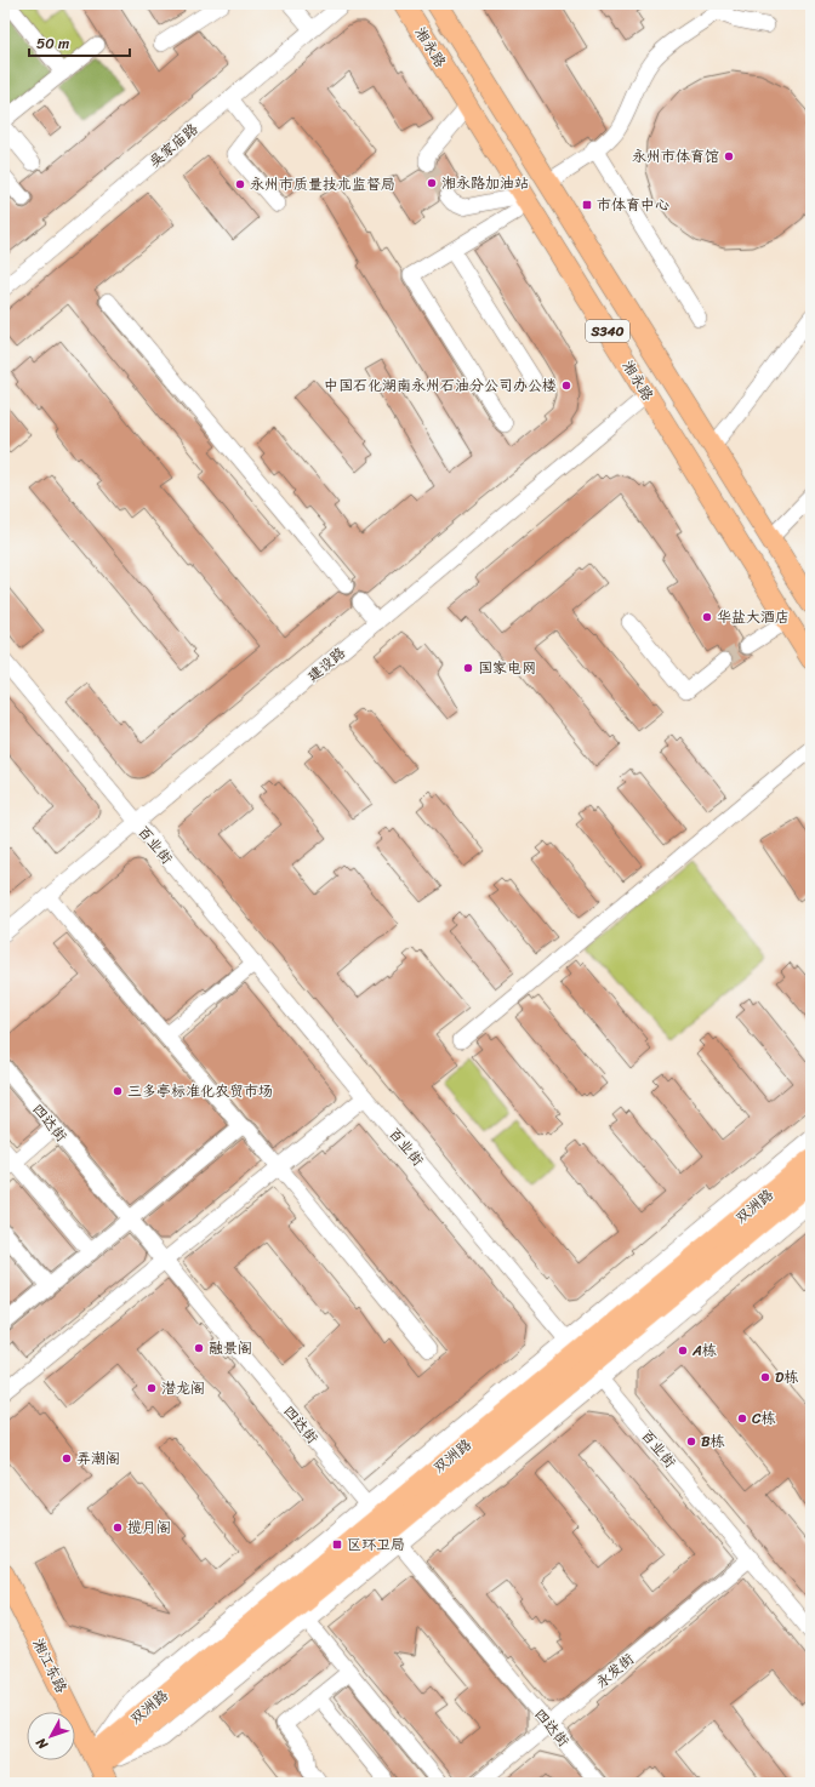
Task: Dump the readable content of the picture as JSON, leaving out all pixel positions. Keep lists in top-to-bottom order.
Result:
{
  "streets": {
    "main road": [
      "湘永路",
      "S340",
      "双洲路",
      "湘江东路"
    ],
    "street": [
      "吴家庙路",
      "建设路",
      "百业街",
      "四达街",
      "永发街"
    ]
  },
  "crossings": [
    ["湘永路", "建设路"],
    ["建设路", "百业街"],
    ["百业街", "双洲路"],
    ["百业街", "永发街"],
    ["四达街", "双洲路"],
    ["四达街", "永发街"],
    ["双洲路", "湘江东路"]
  ],
  "places": {
    "other": [
      "永州市体育馆",
      "湘永路加油站",
      "永州市质量技术监督局",
      "中国石化湖南永州石油分公司办公楼",
      "华盐大酒店",
      "国家电网",
      "三多亭标准化农贸市场",
      "融景阁",
      "A栋",
      "D栋",
      "潜龙阁",
      "C栋",
      "B栋",
      "弄潮阁",
      "揽月阁"
    ],
    "transit": ["市体育中心", "区环卫局"]
  },
  "scale_bar": "50 m",
  "north": "bottom left"
}
